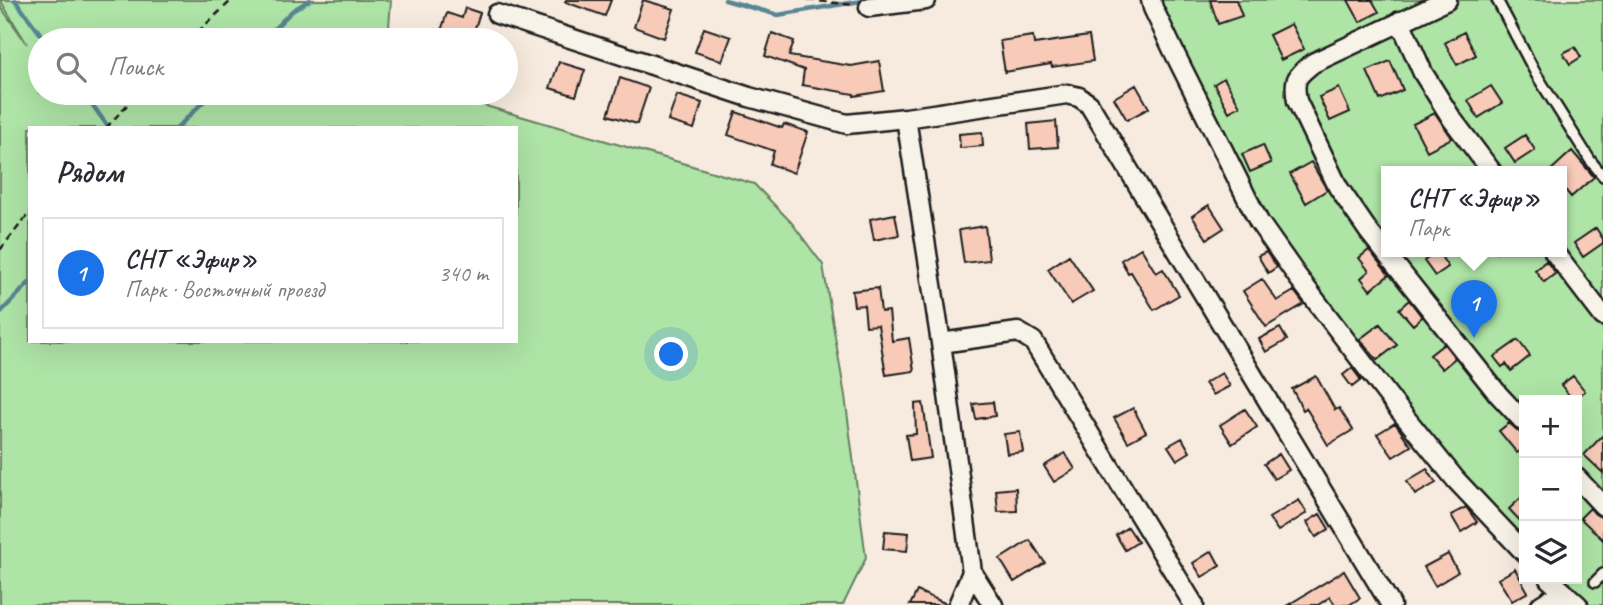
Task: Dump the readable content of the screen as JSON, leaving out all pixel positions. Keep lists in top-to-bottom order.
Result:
{
  "page": {
    "search": "Поиск",
    "heading": "Рядом",
    "popup": ["СНТ «Эфир»", "Парк"],
    "list": [
      {
        "mark": "1",
        "name": "СНТ «Эфир»",
        "note": "Парк · Восточный проезд",
        "value": "340 m"
      }
    ],
    "pins": "1",
    "map_buttons": ["+", "−"]
  }
}
